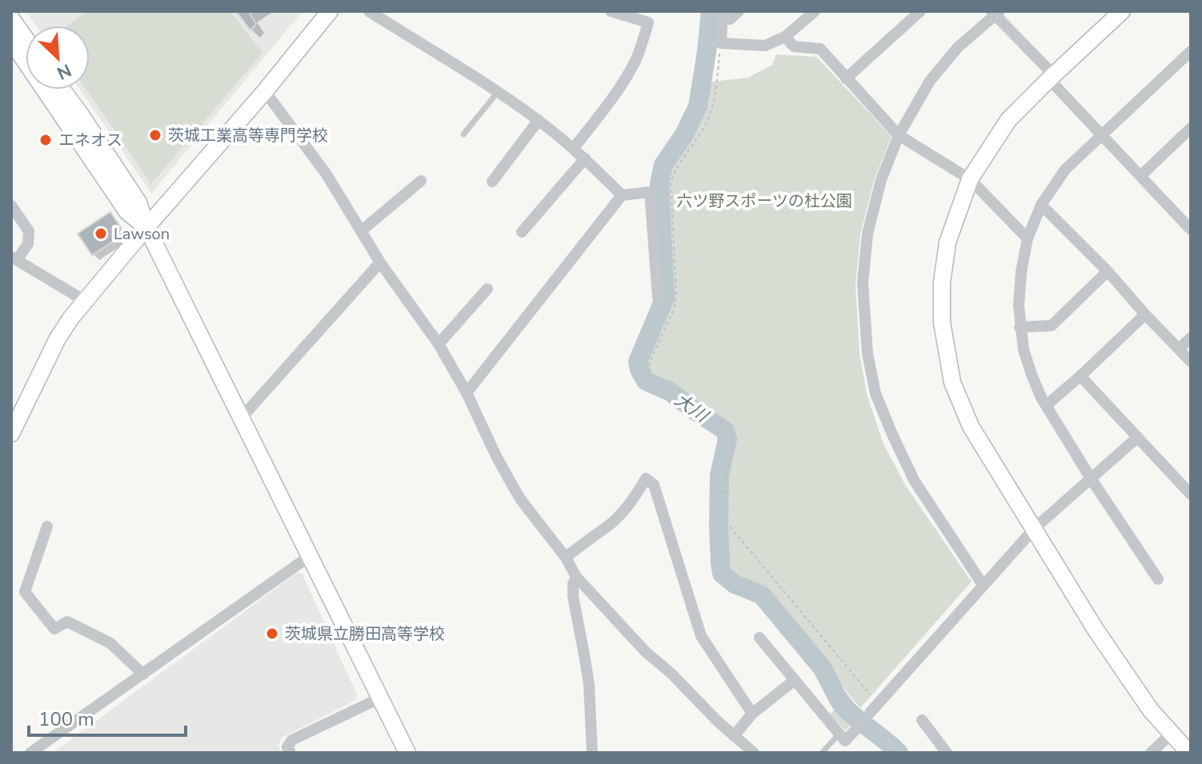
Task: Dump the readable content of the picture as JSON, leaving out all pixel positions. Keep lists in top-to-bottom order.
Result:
{
  "water": ["大川"],
  "parks": ["六ツ野スポーツの杜公園"],
  "places": [
    "茨城工業高等専門学校",
    "エネオス",
    "Lawson",
    "茨城県立勝田高等学校"
  ],
  "scale_bar": "100 m",
  "north": "bottom right"
}
